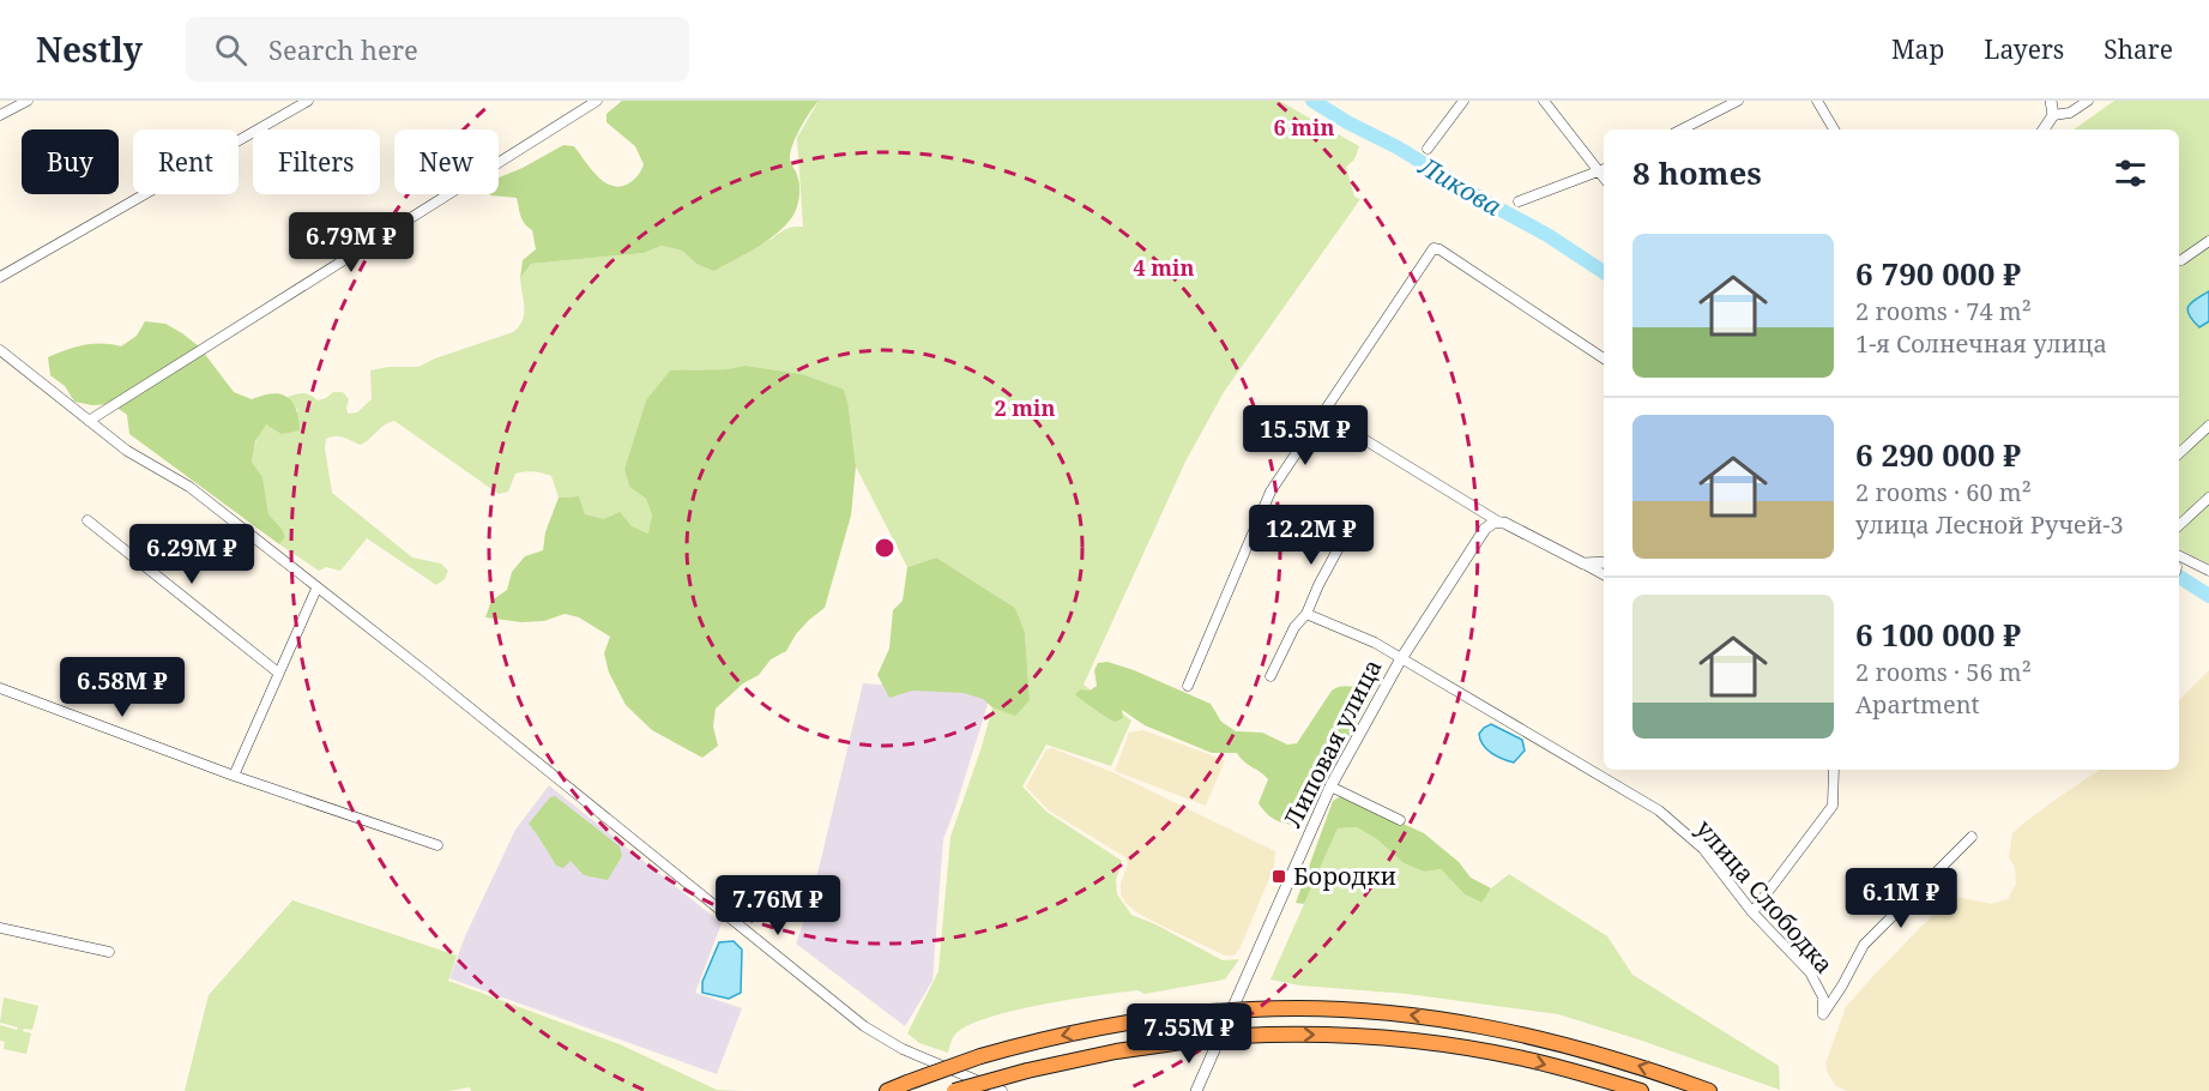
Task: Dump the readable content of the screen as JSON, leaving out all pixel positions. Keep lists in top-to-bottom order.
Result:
{
  "streets": {
    "street": ["Липовая улица", "улица Слободка"]
  },
  "crossings": [
    ["Липовая улица", "улица Слободка"]
  ],
  "water": ["Ликова"],
  "places": {
    "transit": ["Бородки"]
  },
  "page": {
    "header": "Nestly",
    "search": "Search here",
    "nav": ["Map", "Layers", "Share"],
    "chip": [
      "Buy",
      "Rent",
      "Filters",
      "New"
    ],
    "heading": "8 homes",
    "price": [
      "6.79M ₽",
      "15.5M ₽",
      "12.2M ₽",
      "6.29M ₽",
      "6.58M ₽",
      "6.1M ₽",
      "7.76M ₽",
      "7.55M ₽"
    ],
    "list": [
      {
        "name": "6 790 000 ₽",
        "note": "2 rooms · 74 m² · 1-я Солнечная улица"
      },
      {
        "name": "6 290 000 ₽",
        "note": "2 rooms · 60 m² · улица Лесной Ручей-3"
      },
      {
        "name": "6 100 000 ₽",
        "note": "2 rooms · 56 m² · Apartment"
      }
    ]
  },
  "rings": ["6 min", "4 min", "2 min"]
}
